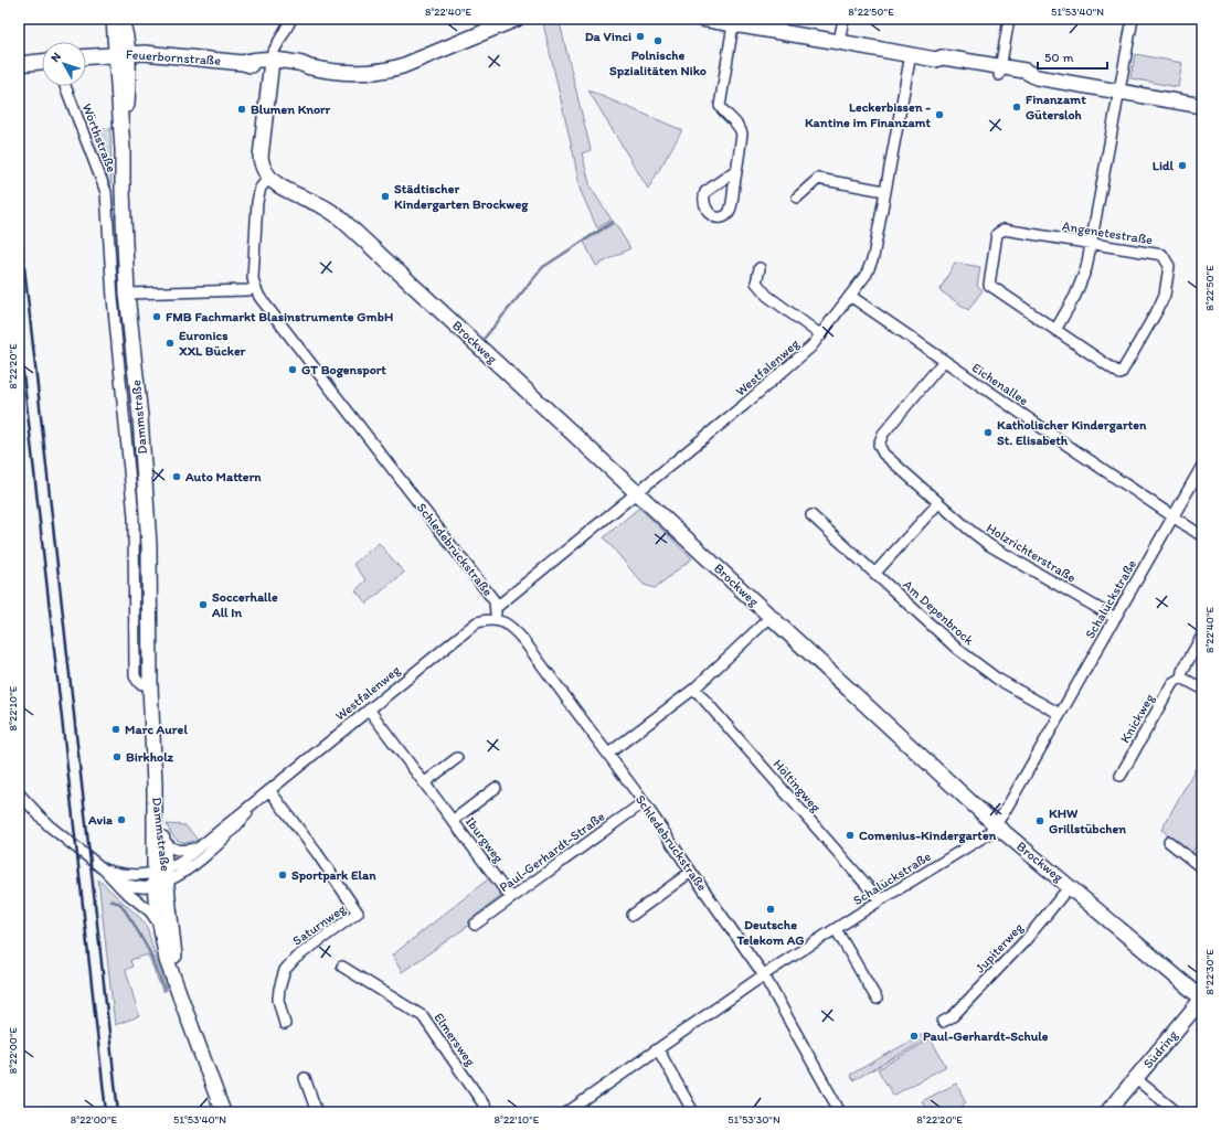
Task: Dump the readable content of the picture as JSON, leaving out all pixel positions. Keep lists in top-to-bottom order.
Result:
{
  "streets": {
    "street": [
      "Feuerbornstraße",
      "Wörthstraße",
      "Angenetestraße",
      "Brockweg",
      "Westfalenweg",
      "Eichenallee",
      "Dammstraße",
      "Schledebrückstraße",
      "Holzrichterstraße",
      "Schalückstraße",
      "Am Depenbrock",
      "Knickweg",
      "Höltingweg",
      "Iburgweg",
      "Paul-Gerhardt-Straße",
      "Saturnweg",
      "Jupiterweg",
      "Elmersweg",
      "Südring"
    ]
  },
  "crossings": [
    ["Feuerbornstraße", "Dammstraße"],
    ["Wörthstraße", "Dammstraße"],
    ["Brockweg", "Westfalenweg"],
    ["Brockweg", "Schledebrückstraße"],
    ["Brockweg", "Schalückstraße"],
    ["Brockweg", "Jupiterweg"],
    ["Brockweg", "Südring"],
    ["Westfalenweg", "Eichenallee"],
    ["Westfalenweg", "Dammstraße"],
    ["Westfalenweg", "Schledebrückstraße"],
    ["Westfalenweg", "Iburgweg"],
    ["Westfalenweg", "Saturnweg"],
    ["Eichenallee", "Holzrichterstraße"],
    ["Eichenallee", "Schalückstraße"],
    ["Schledebrückstraße", "Schalückstraße"],
    ["Schledebrückstraße", "Paul-Gerhardt-Straße"],
    ["Holzrichterstraße", "Schalückstraße"],
    ["Schalückstraße", "Am Depenbrock"],
    ["Schalückstraße", "Höltingweg"],
    ["Iburgweg", "Paul-Gerhardt-Straße"]
  ],
  "places": [
    "Da Vinci",
    "Polnische Spzialitäten Niko",
    "Finanzamt Gütersloh",
    "Blumen Knorr",
    "Leckerbissen - Kantine im Finanzamt",
    "Lidl",
    "Städtischer Kindergarten Brockweg",
    "FMB Fachmarkt Blasinstrumente GmbH",
    "Euronics XXL Bücker",
    "GT Bogensport",
    "Katholischer Kindergarten St. Elisabeth",
    "Auto Mattern",
    "Soccerhalle All In",
    "Marc Aurel",
    "Birkholz",
    "Avia",
    "KHW Grillstübchen",
    "Comenius-Kindergarten",
    "Sportpark Elan",
    "Deutsche Telekom AG",
    "Paul-Gerhardt-Schule"
  ],
  "scale_bar": "50 m",
  "north": "top left",
  "coordinates": [
    "8°22'40\"E",
    "8°22'50\"E",
    "51°53'40\"N",
    "8°22'20\"E",
    "8°22'10\"E",
    "8°22'30\"E",
    "8°22'00\"E",
    "51°53'30\"N"
  ]
}
